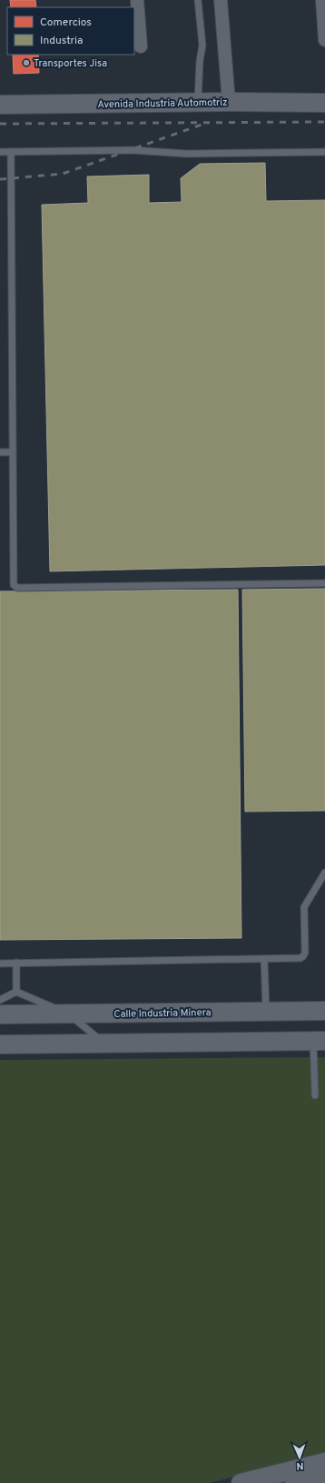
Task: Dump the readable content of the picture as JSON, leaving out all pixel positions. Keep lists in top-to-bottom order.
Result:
{
  "streets": {
    "main road": ["Avenida Industria Automotriz", "Calle Industria Minera"]
  },
  "places": ["Transportes Jisa"],
  "legend": ["Comercios", "Industria"],
  "north": "bottom"
}
